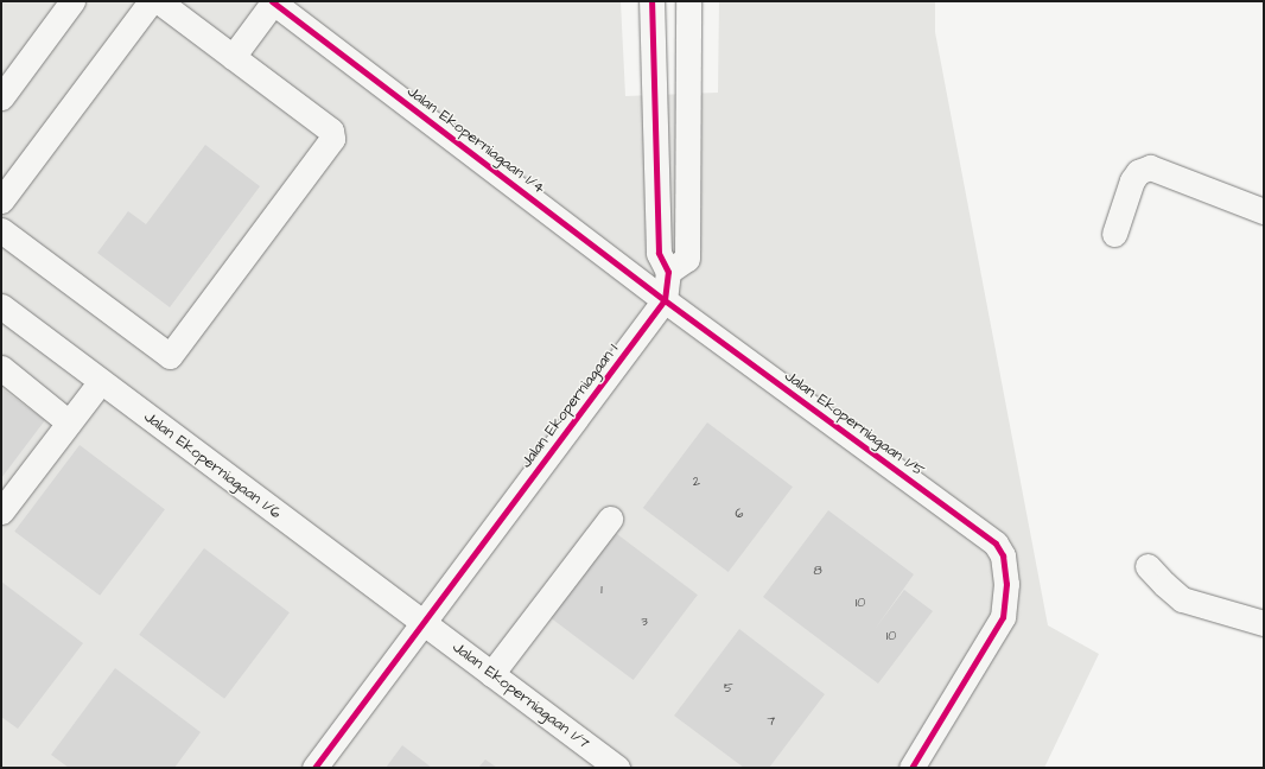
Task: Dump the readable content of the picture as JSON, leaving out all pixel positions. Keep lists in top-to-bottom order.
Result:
{
  "streets": {
    "street": [
      "Jalan Ekoperniagaan 1/4",
      "Jalan Ekoperniagaan 1",
      "Jalan Ekoperniagaan 1/5",
      "Jalan Ekoperniagaan 1/6",
      "Jalan Ekoperniagaan 1/7"
    ]
  },
  "crossings": [
    ["Jalan Ekoperniagaan 1/4", "Jalan Ekoperniagaan 1"],
    ["Jalan Ekoperniagaan 1/4", "Jalan Ekoperniagaan 1/5"],
    ["Jalan Ekoperniagaan 1", "Jalan Ekoperniagaan 1/5"],
    ["Jalan Ekoperniagaan 1", "Jalan Ekoperniagaan 1/6"],
    ["Jalan Ekoperniagaan 1", "Jalan Ekoperniagaan 1/7"],
    ["Jalan Ekoperniagaan 1/6", "Jalan Ekoperniagaan 1/7"]
  ],
  "house_numbers": [
    "2",
    "6",
    "8",
    "1",
    "10",
    "3",
    "10",
    "5",
    "7"
  ]
}
